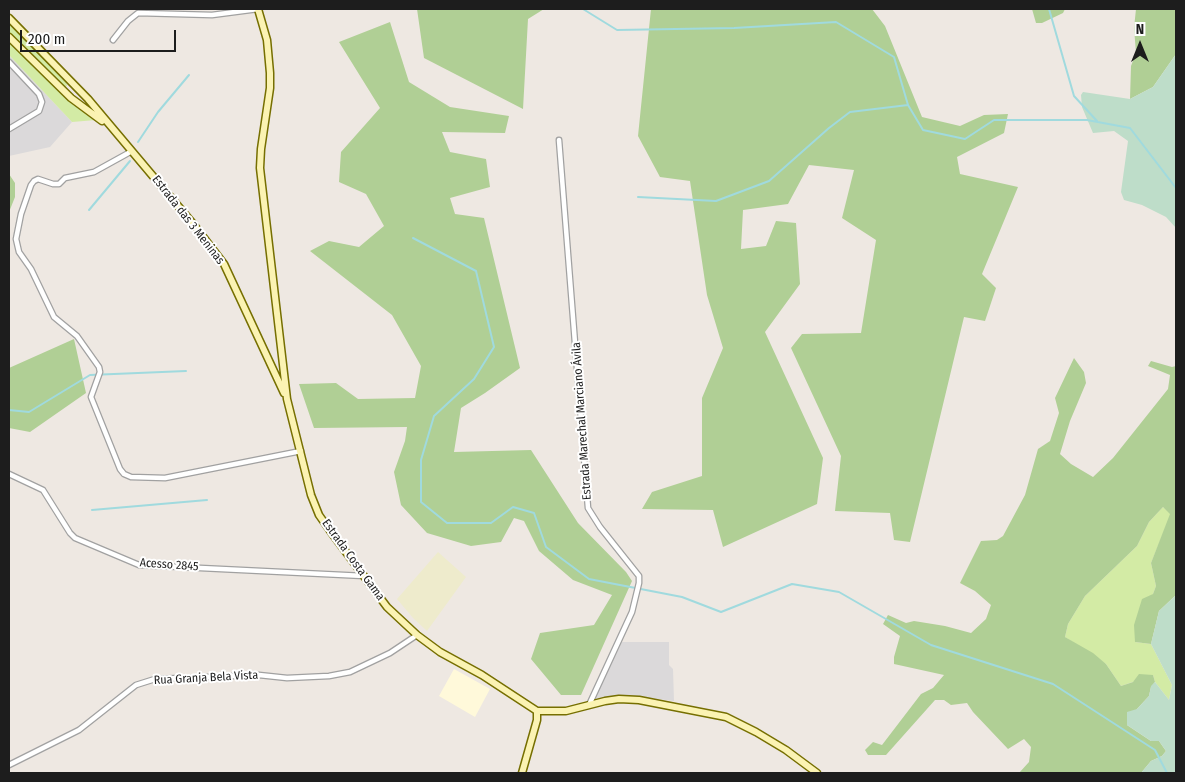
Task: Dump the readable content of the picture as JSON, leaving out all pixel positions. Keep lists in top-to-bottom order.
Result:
{
  "streets": {
    "main road": ["Estrada das 3 Meninas", "Estrada Costa Gama"],
    "street": ["Estrada Marechal Marciano Ávila", "Acesso 2845", "Rua Granja Bela Vista"]
  },
  "crossings": [
    ["Estrada das 3 Meninas", "Estrada Costa Gama"],
    ["Estrada Costa Gama", "Acesso 2845"],
    ["Estrada Costa Gama", "Rua Granja Bela Vista"]
  ],
  "scale_bar": "200 m",
  "north": "top"
}
